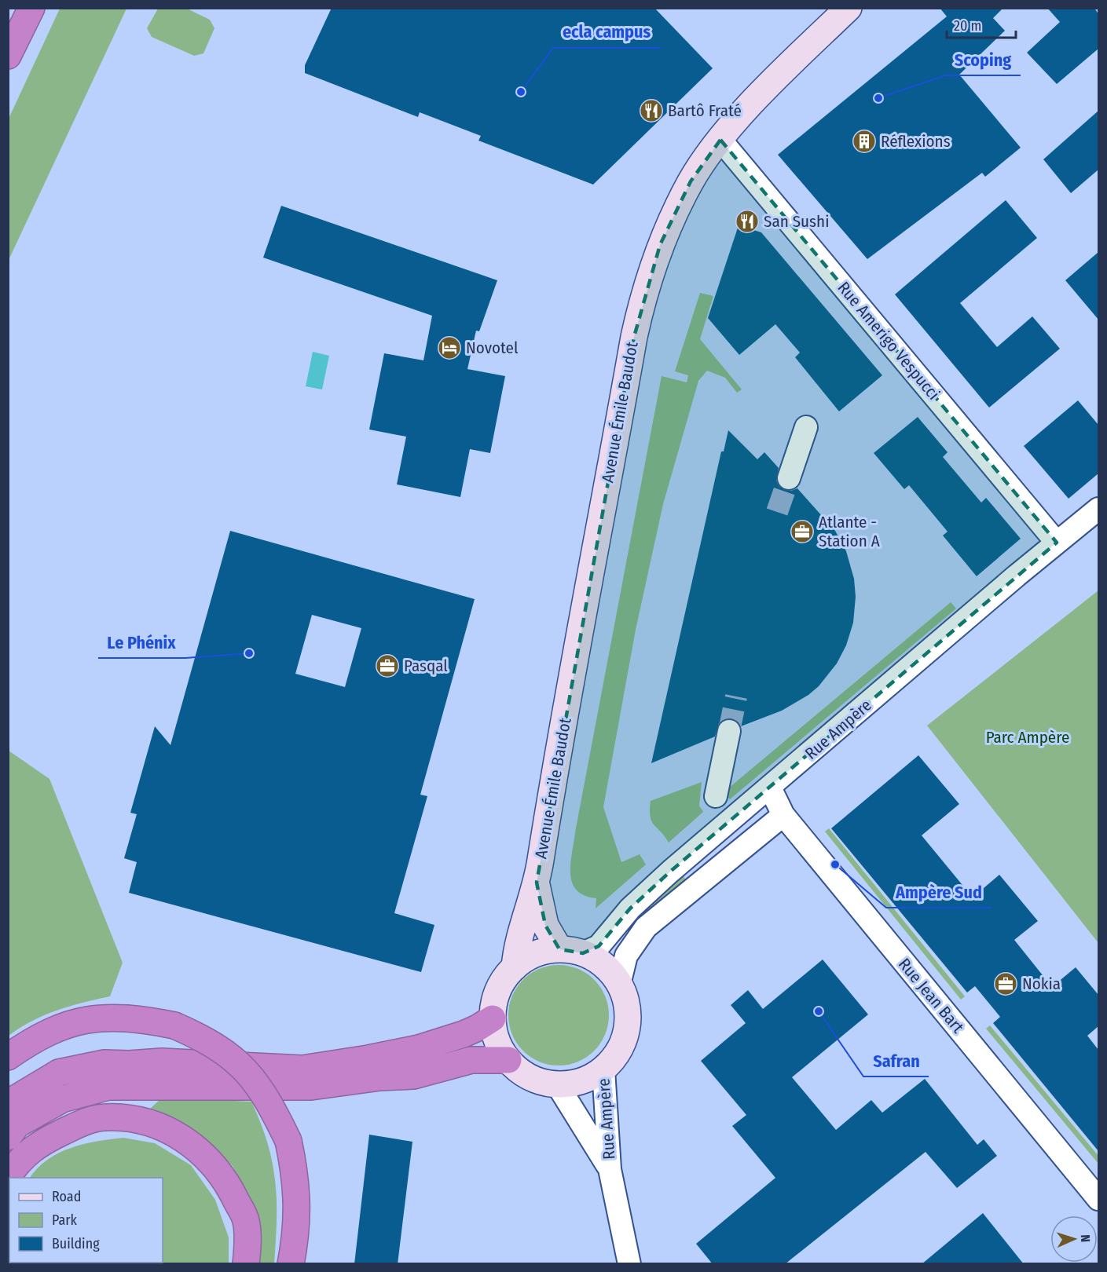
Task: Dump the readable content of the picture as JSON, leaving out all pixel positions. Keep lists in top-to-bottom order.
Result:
{
  "streets": {
    "street": [
      "Rue Amerigo Vespucci",
      "Avenue Émile Baudot",
      "Rue Ampère",
      "Rue Jean Bart"
    ]
  },
  "crossings": [
    ["Rue Amerigo Vespucci", "Avenue Émile Baudot"],
    ["Rue Amerigo Vespucci", "Rue Ampère"],
    ["Avenue Émile Baudot", "Rue Ampère"],
    ["Rue Ampère", "Rue Jean Bart"]
  ],
  "parks": ["Parc Ampère"],
  "places": {
    "other": [
      "ecla campus",
      "Scoping",
      "Le Phénix",
      "Ampère Sud",
      "Safran"
    ],
    "restaurant": ["Bartô Fraté", "San Sushi"],
    "building": ["Réflexions"],
    "hotel": ["Novotel"],
    "office": ["Atlante - Station A", "Pasqal", "Nokia"]
  },
  "legend": ["Road", "Park", "Building"],
  "scale_bar": "20 m",
  "north": "right"
}
